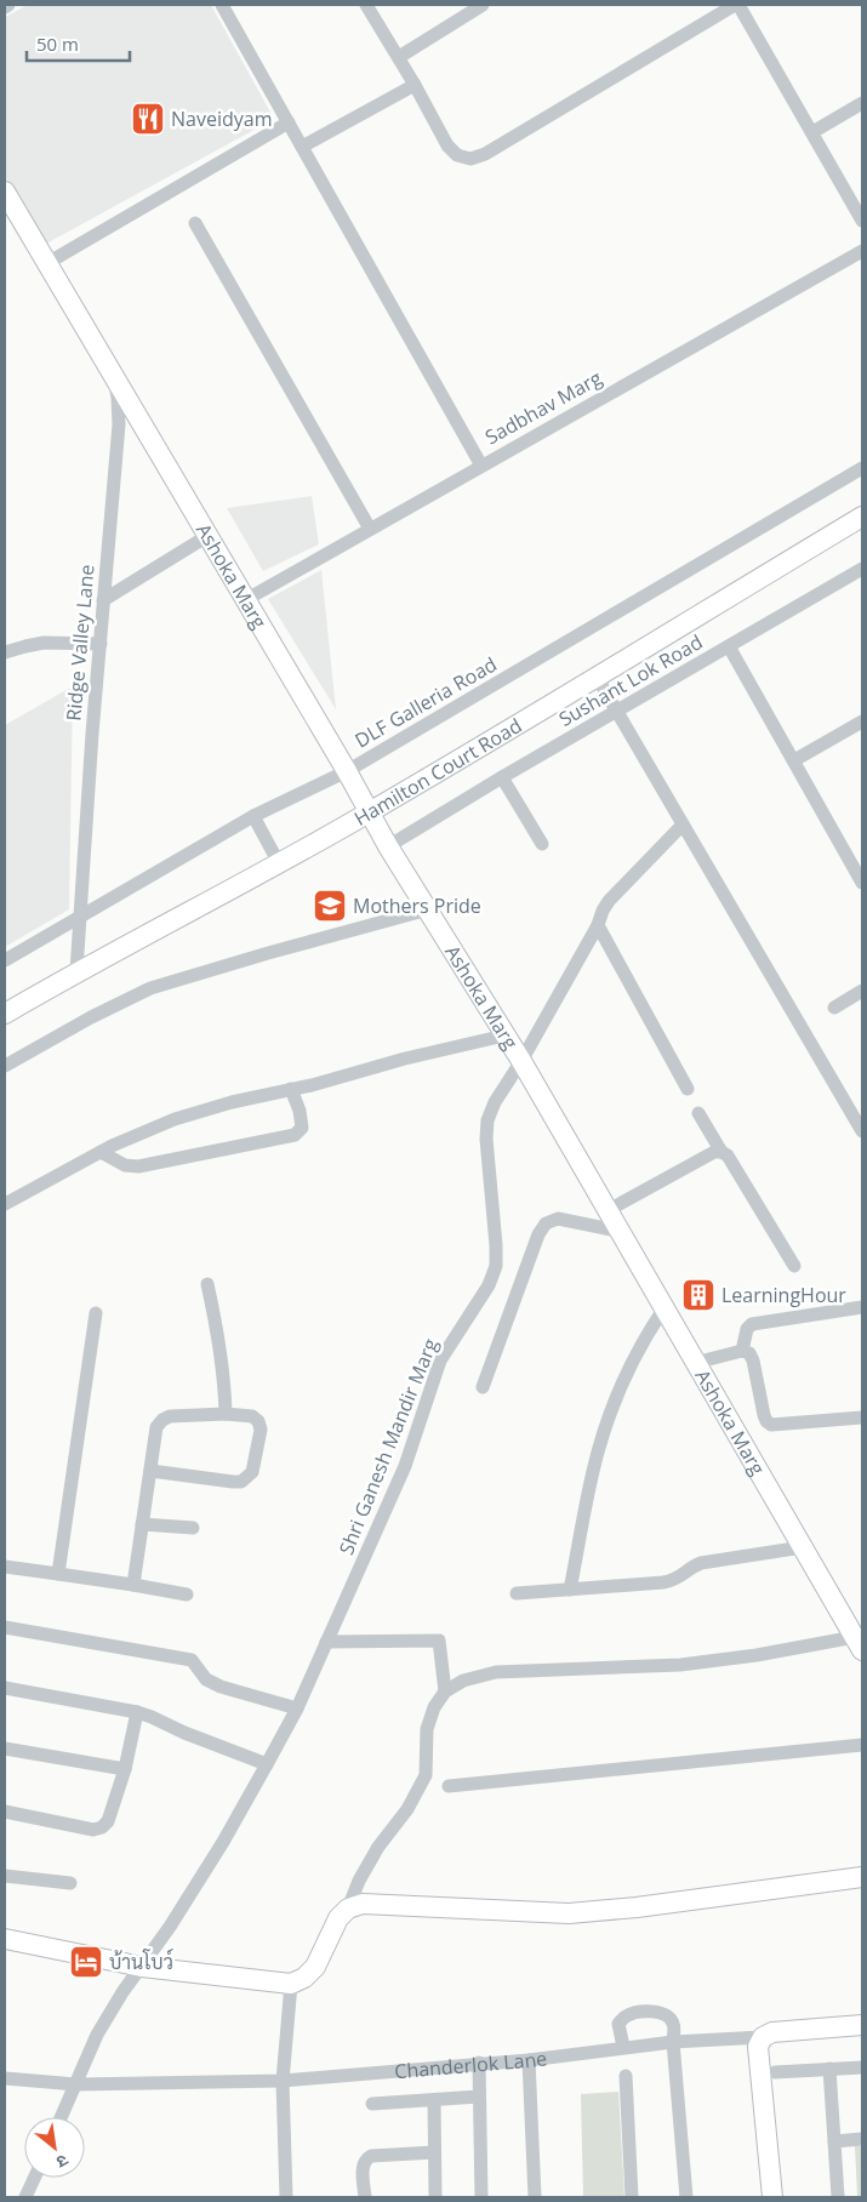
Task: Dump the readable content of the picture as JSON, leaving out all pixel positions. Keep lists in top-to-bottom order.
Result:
{
  "streets": {
    "street": [
      "Sadbhav Marg",
      "Ashoka Marg",
      "Ridge Valley Lane",
      "Sushant Lok Road",
      "DLF Galleria Road",
      "Hamilton Court Road",
      "Shri Ganesh Mandir Marg",
      "Chanderlok Lane"
    ]
  },
  "crossings": [
    ["Sadbhav Marg", "Ashoka Marg"],
    ["Ashoka Marg", "Ridge Valley Lane"],
    ["Ashoka Marg", "Sushant Lok Road"],
    ["Ashoka Marg", "DLF Galleria Road"],
    ["Ashoka Marg", "Hamilton Court Road"],
    ["Ashoka Marg", "Shri Ganesh Mandir Marg"],
    ["Ridge Valley Lane", "DLF Galleria Road"],
    ["Ridge Valley Lane", "Hamilton Court Road"]
  ],
  "places": {
    "restaurant": ["Naveidyam"],
    "school or university": ["Mothers Pride"],
    "building": ["LearningHour"],
    "hotel": ["บ้านโบว์"]
  },
  "scale_bar": "50 m",
  "north": "bottom right"
}
